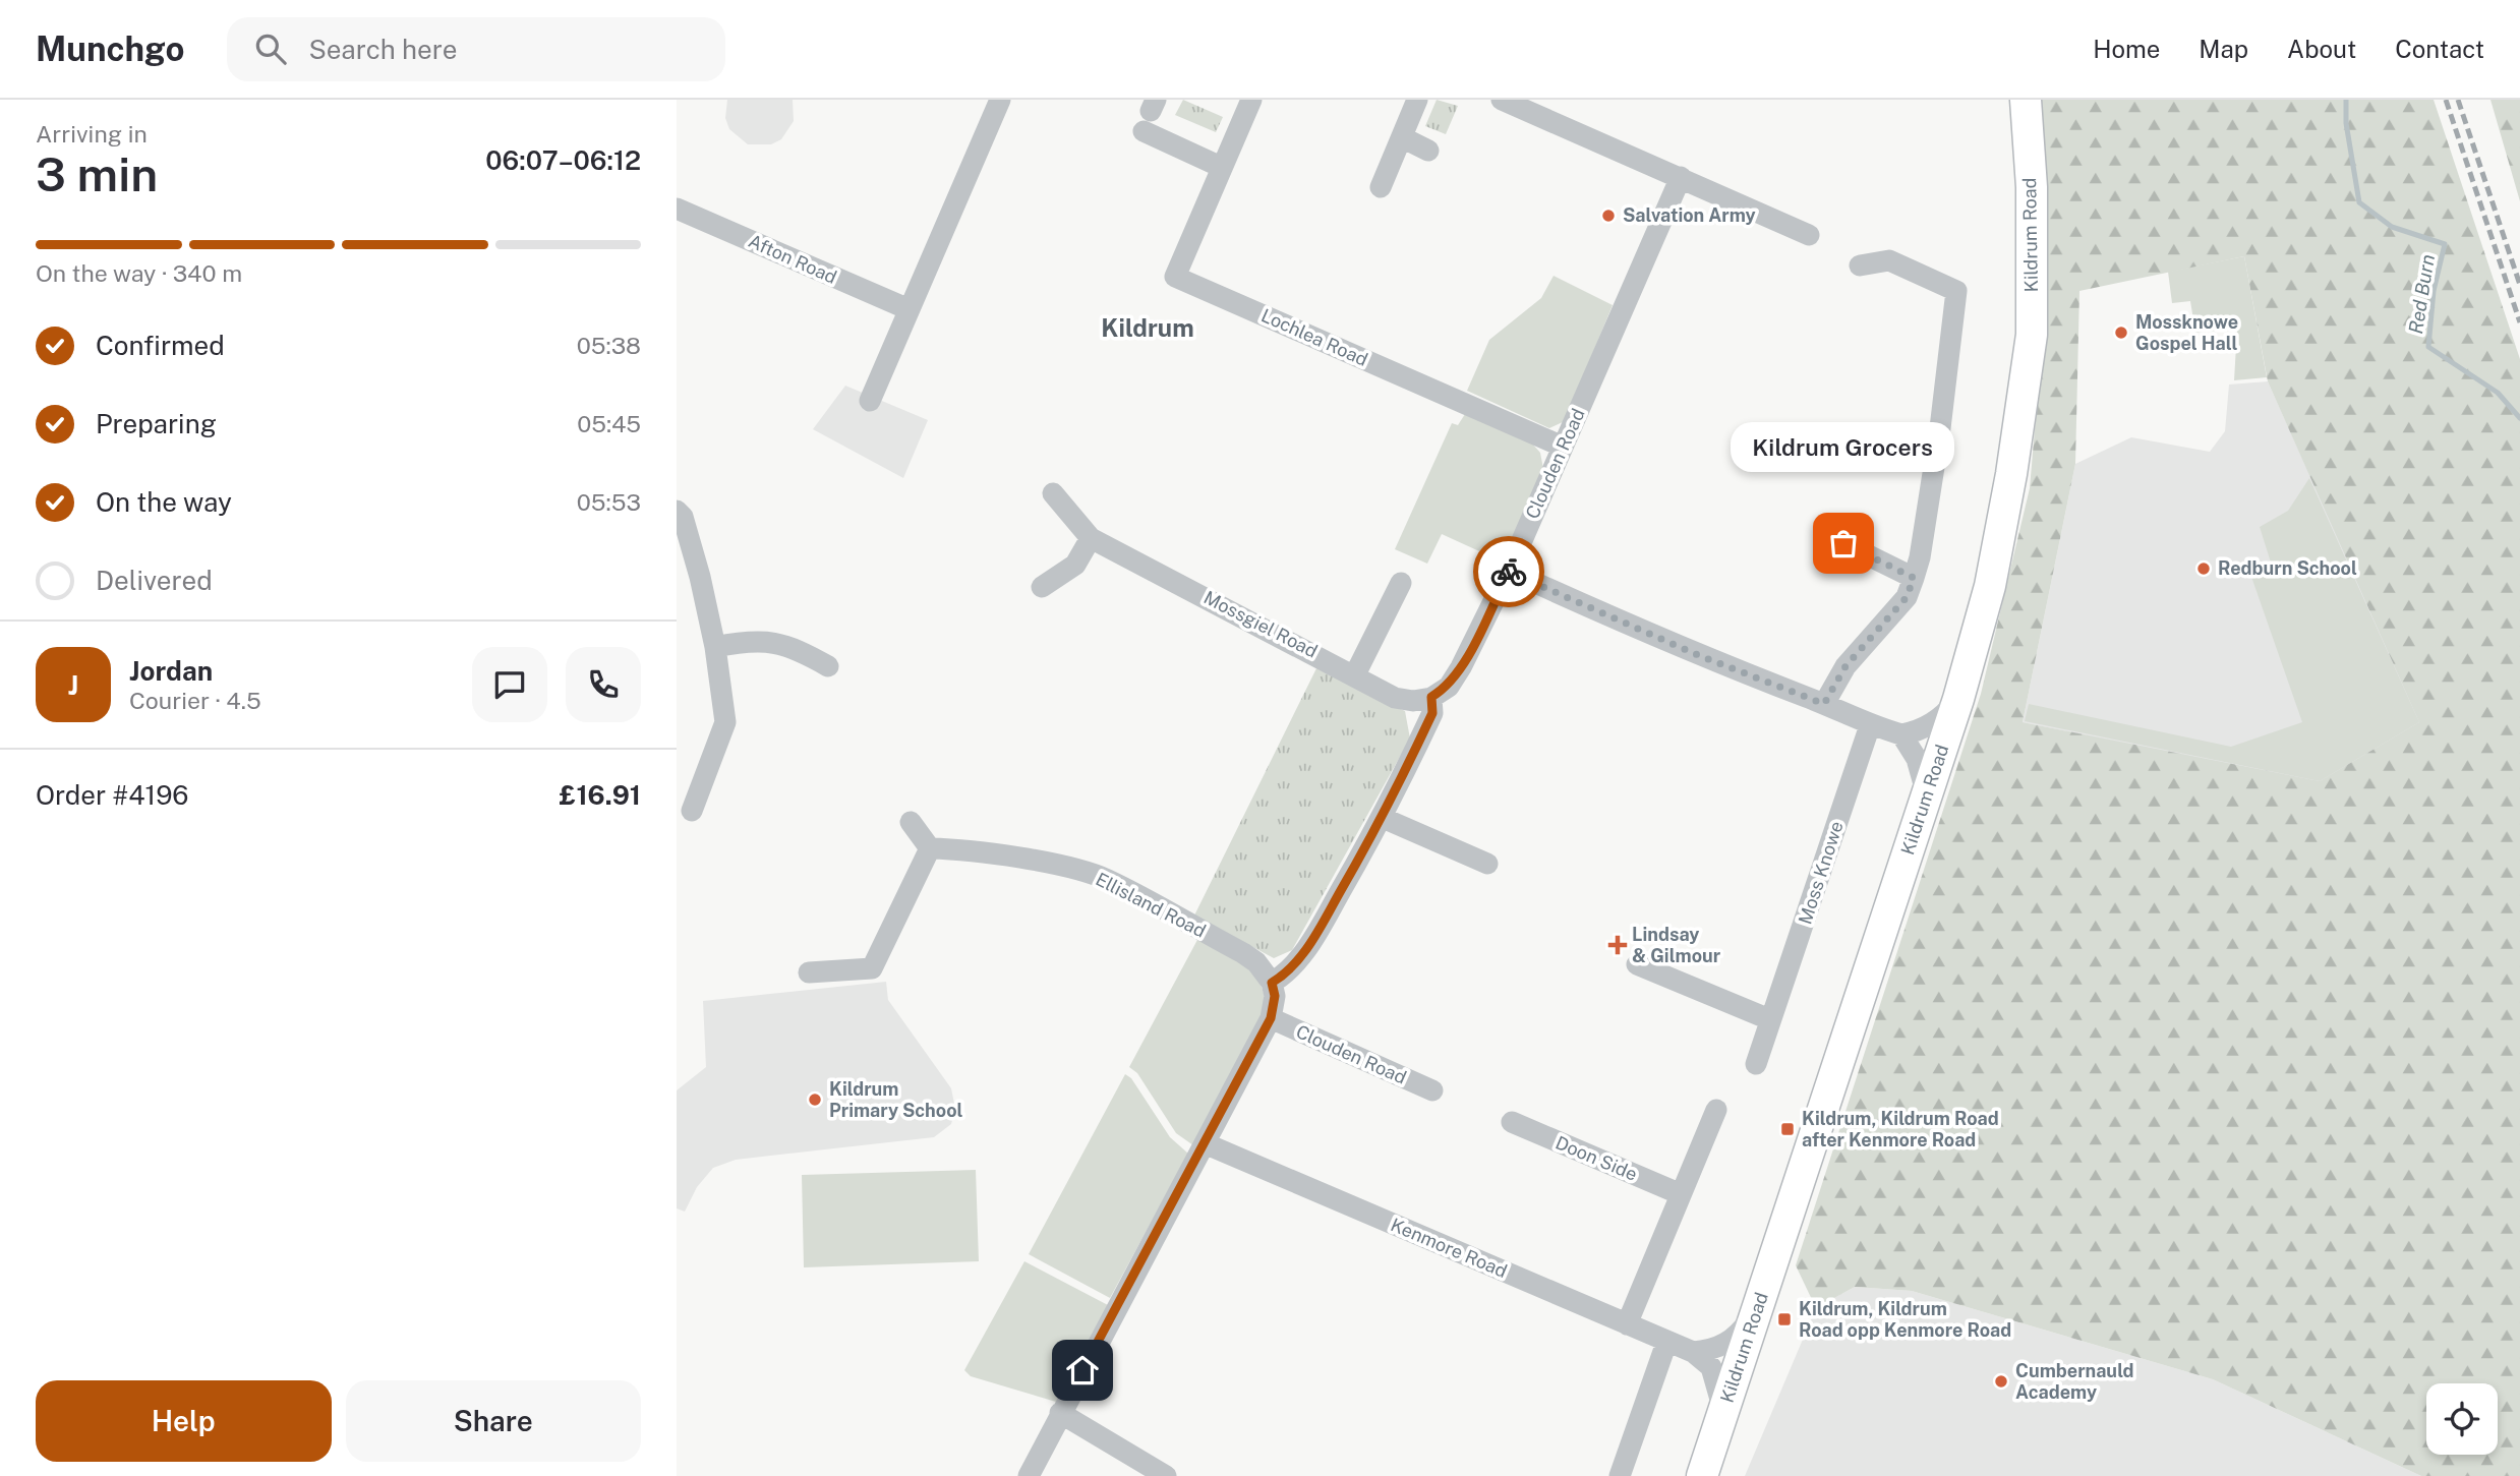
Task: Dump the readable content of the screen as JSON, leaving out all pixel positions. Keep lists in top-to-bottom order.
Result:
{
  "streets": {
    "street": [
      "Kildrum Road",
      "Afton Road",
      "Lochlea Road",
      "Clouden Road",
      "Mossgiel Road",
      "Moss Knowe",
      "Ellisland Road",
      "Doon Side",
      "Kenmore Road"
    ]
  },
  "crossings": [
    ["Lochlea Road", "Clouden Road"],
    ["Clouden Road", "Mossgiel Road"]
  ],
  "districts": ["Kildrum"],
  "water": ["Red Burn"],
  "places": {
    "other": [
      "Salvation Army",
      "Mossknowe Gospel Hall",
      "Kildrum Grocers",
      "Redburn School",
      "Kildrum Primary School",
      "Cumbernauld Academy"
    ],
    "health": ["Lindsay & Gilmour"],
    "transit": ["Kildrum, Kildrum Road after Kenmore Road", "Kildrum, Kildrum Road opp Kenmore Road"]
  },
  "page": {
    "header": "Munchgo",
    "search": "Search here",
    "nav": [
      "Home",
      "Map",
      "About",
      "Contact"
    ],
    "heading": ["3 min", "Arriving in", "06:07–06:12"],
    "panel": [
      "Jordan",
      "Courier · 4.5",
      "Order #4196",
      "£16.91"
    ],
    "bar": "On the way · 340 m",
    "list": [
      ["Confirmed", "05:38"],
      ["Preparing", "05:45"],
      ["On the way", "05:53"],
      "Delivered"
    ],
    "bubble": "Kildrum Grocers",
    "round": "J",
    "buttons": ["Help", "Share"]
  }
}
